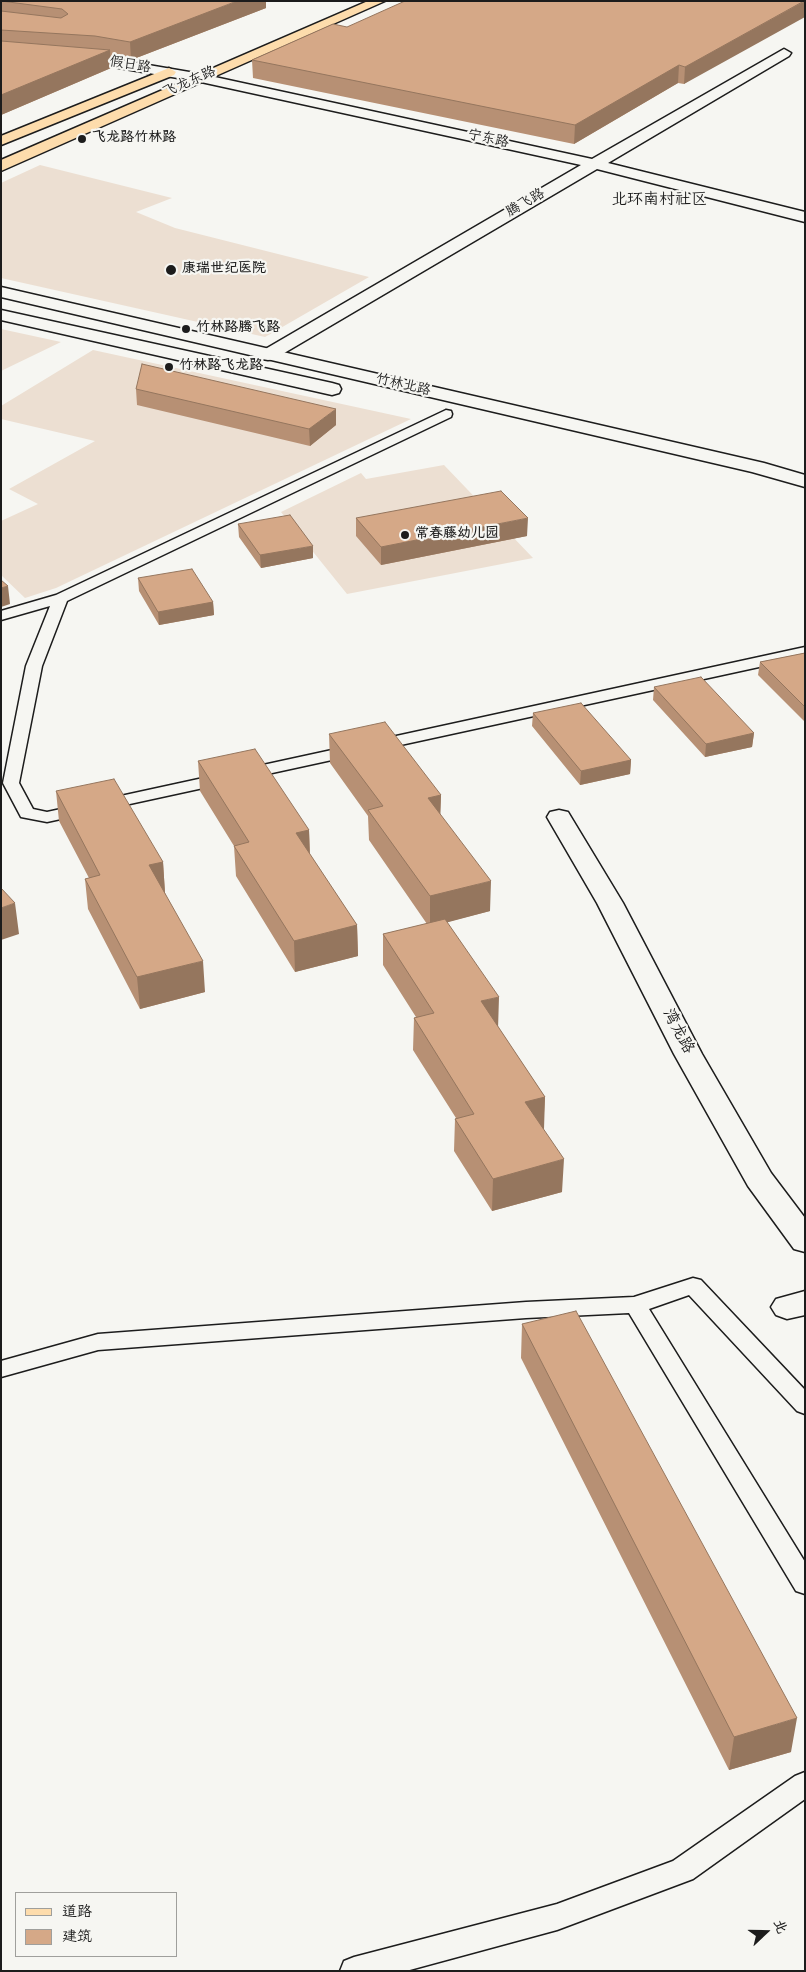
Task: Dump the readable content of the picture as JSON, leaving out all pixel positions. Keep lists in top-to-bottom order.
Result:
{
  "streets": {
    "main road": ["飞龙东路"],
    "street": [
      "假日路",
      "宁东路",
      "腾飞路",
      "竹林北路",
      "湾龙路"
    ]
  },
  "crossings": [
    ["假日路", "飞龙东路"],
    ["假日路", "宁东路"],
    ["飞龙东路", "宁东路"],
    ["宁东路", "腾飞路"],
    ["腾飞路", "竹林北路"]
  ],
  "districts": ["北环南村社区"],
  "places": [
    "飞龙路竹林路",
    "康瑞世纪医院",
    "竹林路腾飞路",
    "竹林路飞龙路",
    "常春藤幼儿园"
  ],
  "legend": ["道路", "建筑"],
  "north": "right"
}
